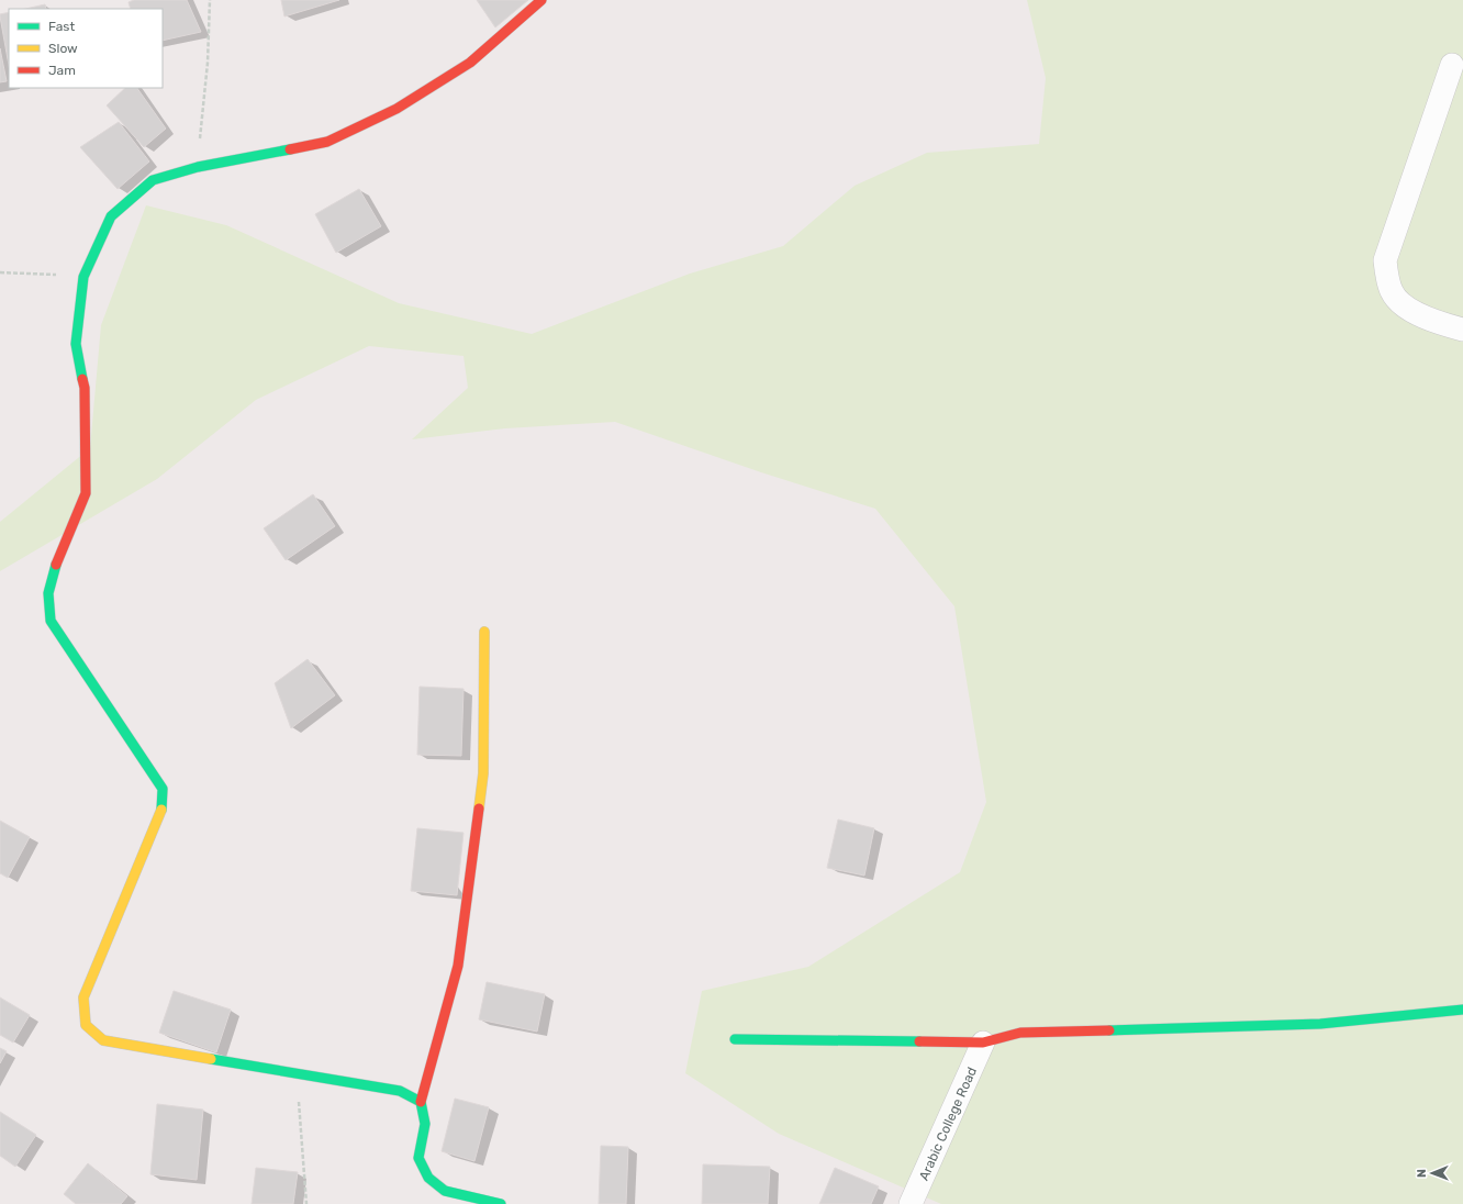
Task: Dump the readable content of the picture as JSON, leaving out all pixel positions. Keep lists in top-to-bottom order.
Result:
{
  "streets": {
    "street": ["Arabic College Road"]
  },
  "legend": ["Fast", "Slow", "Jam"],
  "north": "left"
}
